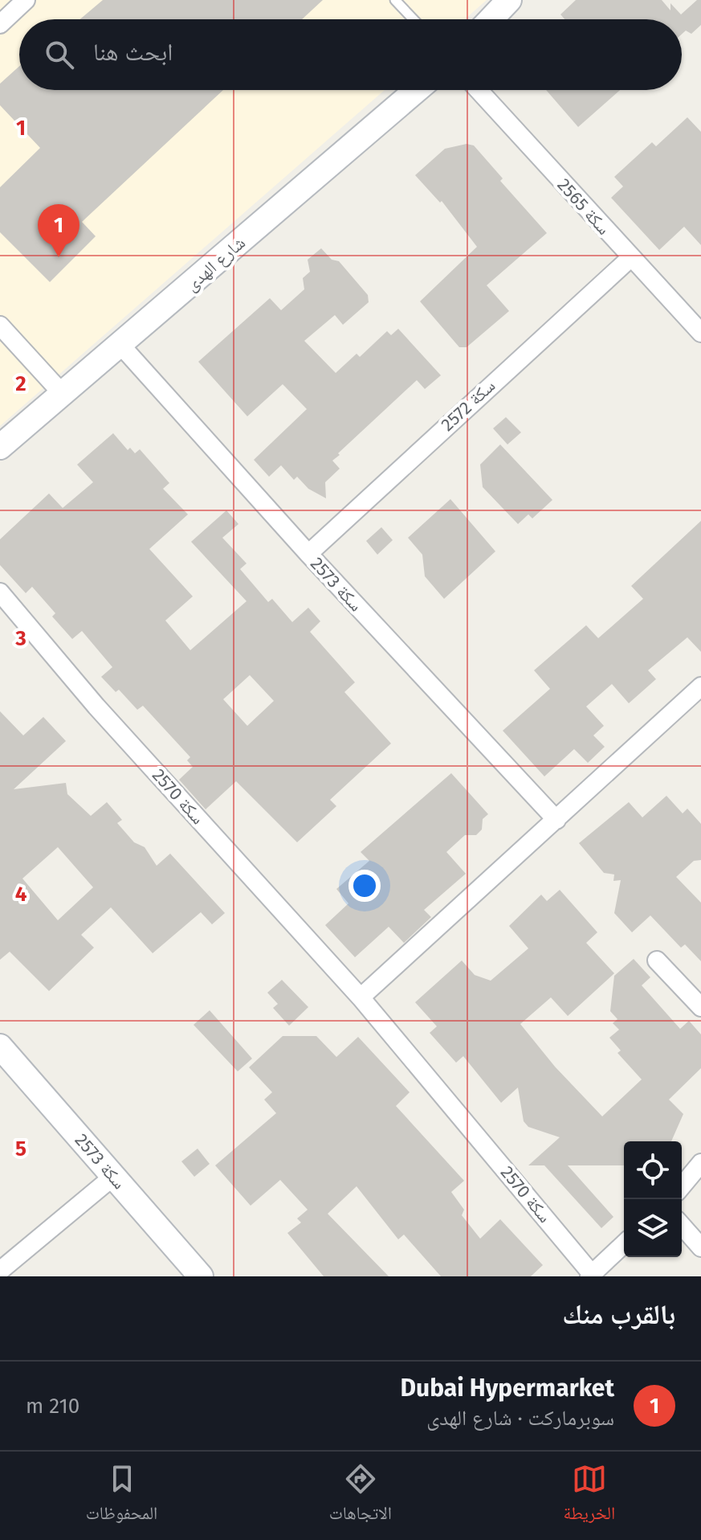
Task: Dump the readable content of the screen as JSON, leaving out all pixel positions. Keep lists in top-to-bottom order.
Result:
{
  "streets": {
    "street": [
      "سكة 2565",
      "شارع الهدى",
      "سكة 2572",
      "سكة 2573",
      "سكة 2570"
    ]
  },
  "crossings": [
    ["سكة 2565", "سكة 2572"],
    ["شارع الهدى", "سكة 2573"],
    ["سكة 2572", "سكة 2573"]
  ],
  "page": {
    "search": "ابحث هنا",
    "pins": "1",
    "heading": "بالقرب منك",
    "list": [
      {
        "mark": "1",
        "name": "Dubai Hypermarket",
        "note": "سوبرماركت · شارع الهدى",
        "value": "210 m"
      }
    ],
    "nav": ["الخريطة", "الاتجاهات", "المحفوظات"]
  },
  "grid": {
    "rows": [
      "1",
      "2",
      "3",
      "4",
      "5"
    ]
  }
}
